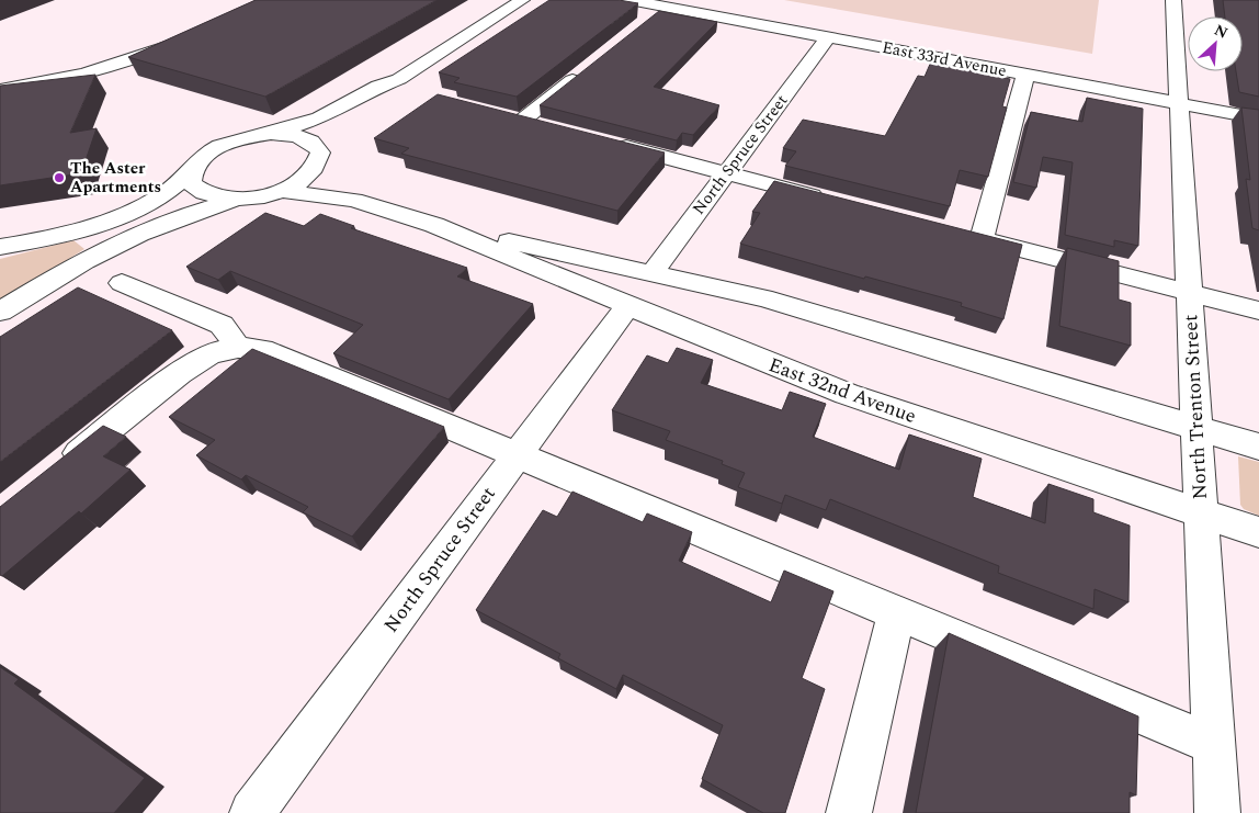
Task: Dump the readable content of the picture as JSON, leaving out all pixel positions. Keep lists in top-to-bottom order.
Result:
{
  "streets": {
    "street": [
      "East 33rd Avenue",
      "North Spruce Street",
      "East 32nd Avenue",
      "North Trenton Street"
    ]
  },
  "crossings": [
    ["East 33rd Avenue", "North Spruce Street"],
    ["East 33rd Avenue", "North Trenton Street"],
    ["North Spruce Street", "East 32nd Avenue"],
    ["East 32nd Avenue", "North Trenton Street"]
  ],
  "places": ["The Aster Apartments"],
  "north": "top right"
}
